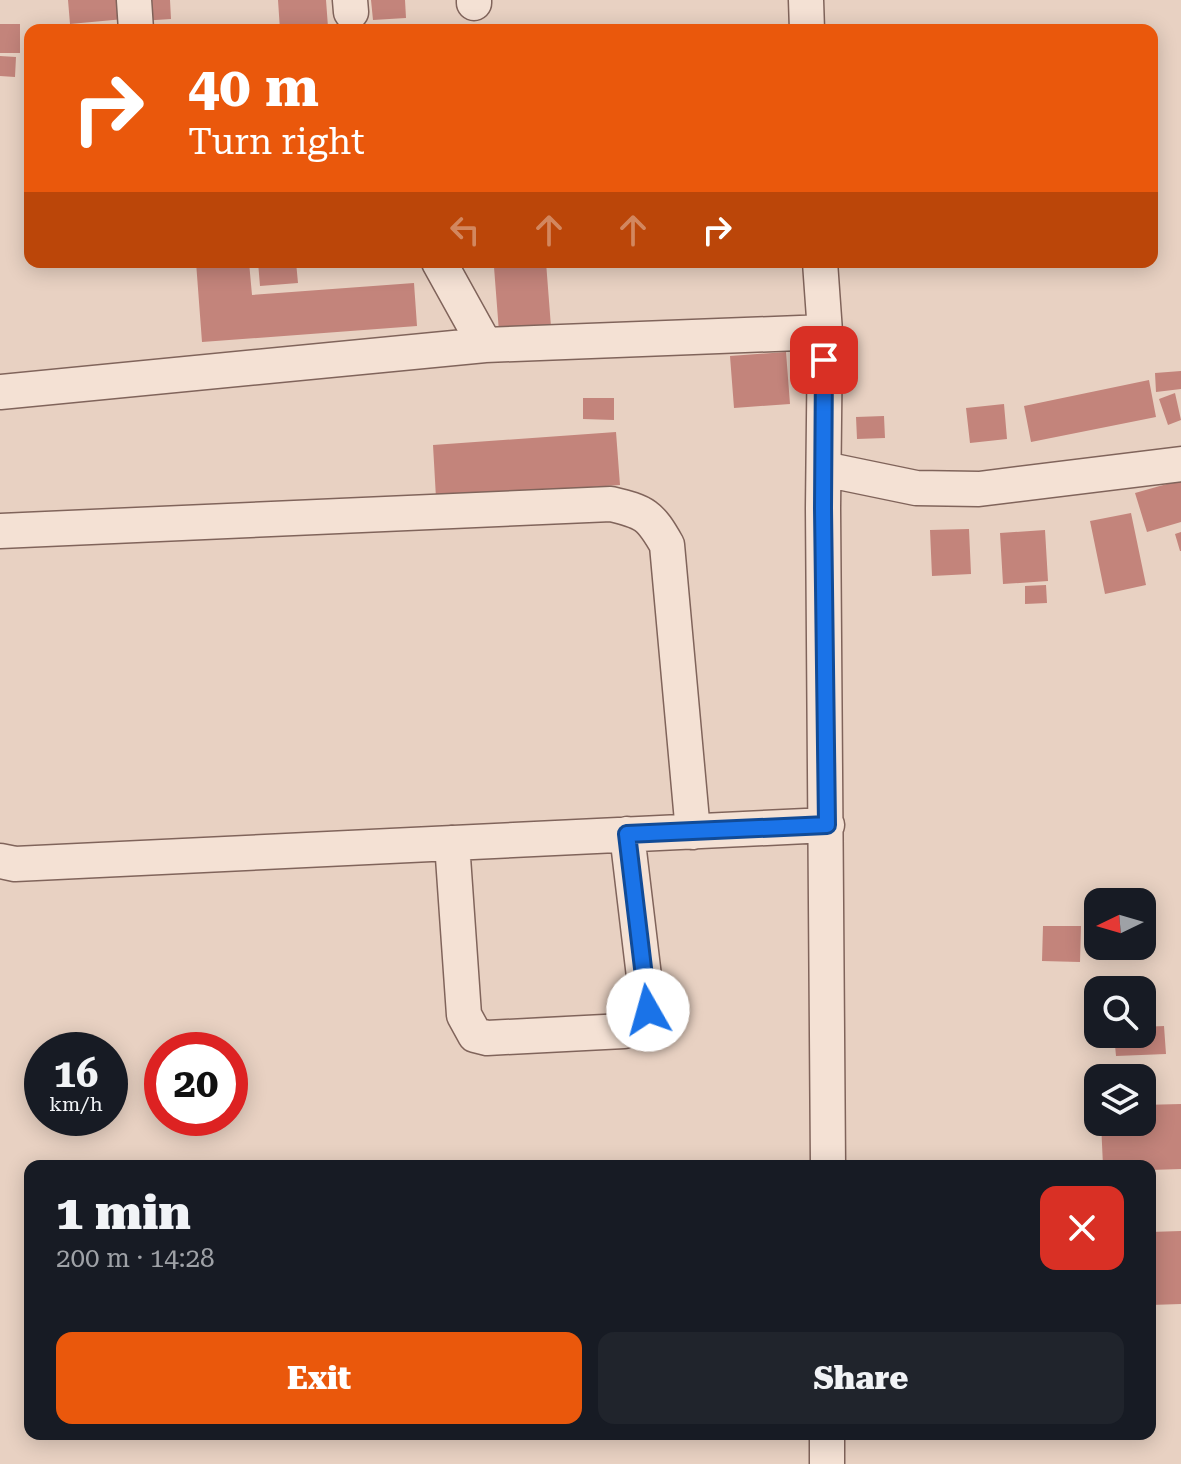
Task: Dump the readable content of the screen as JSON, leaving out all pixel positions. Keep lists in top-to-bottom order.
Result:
{
  "north": "left",
  "page": {
    "turn": ["40 m", "Turn right"],
    "speed": "16 km/h",
    "limit": "20",
    "heading": ["1 min", "200 m · 14:28"],
    "buttons": ["Exit", "Share"]
  }
}
